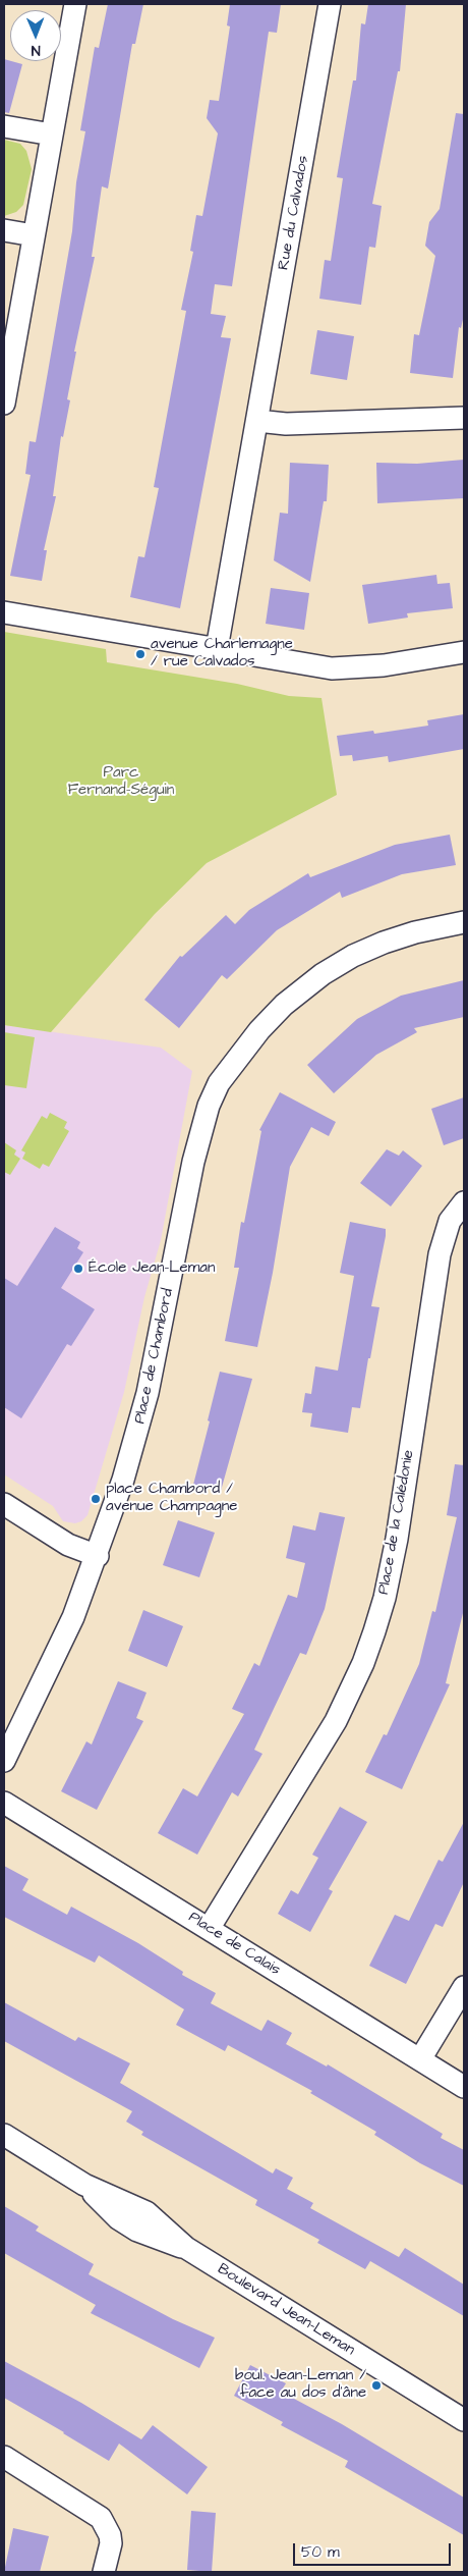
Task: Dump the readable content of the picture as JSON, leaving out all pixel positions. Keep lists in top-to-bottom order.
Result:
{
  "streets": {
    "street": [
      "Rue du Calvados",
      "Place de Chambord",
      "Place de la Calédonie",
      "Place de Calais",
      "Boulevard Jean-Leman"
    ]
  },
  "crossings": [
    ["Place de la Calédonie", "Place de Calais"]
  ],
  "parks": ["Parc Fernand-Séguin"],
  "places": [
    "avenue Charlemagne / rue Calvados",
    "École Jean-Leman",
    "place Chambord / avenue Champagne",
    "boul. Jean-Leman / face au dos d'âne"
  ],
  "scale_bar": "50 m",
  "north": "bottom"
}
